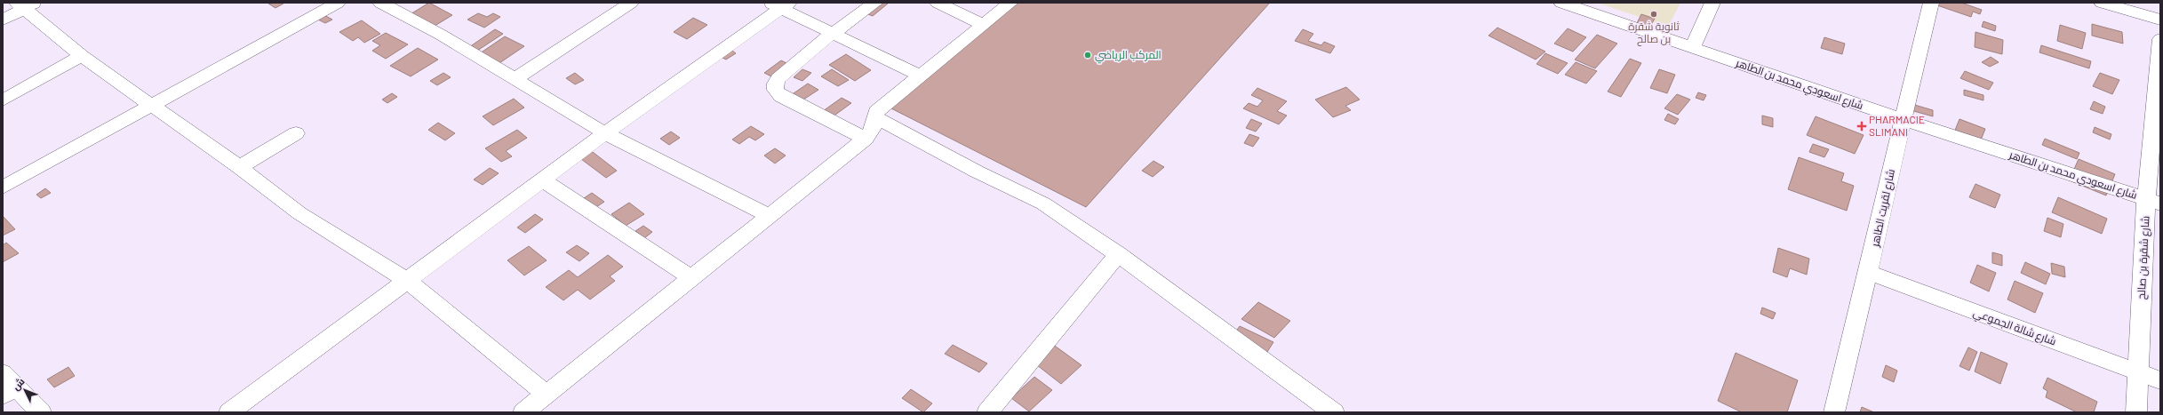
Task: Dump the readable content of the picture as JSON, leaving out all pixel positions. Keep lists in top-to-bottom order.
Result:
{
  "streets": {
    "street": [
      "شارع اسعودي محمد بن الطاهر",
      "شارع لقريت الطاهر",
      "شارع شقرة بن صالح",
      "شارع شالة الجموعي"
    ]
  },
  "crossings": [
    ["شارع اسعودي محمد بن الطاهر", "شارع لقريت الطاهر"],
    ["شارع اسعودي محمد بن الطاهر", "شارع شقرة بن صالح"],
    ["شارع لقريت الطاهر", "شارع شالة الجموعي"],
    ["شارع شقرة بن صالح", "شارع شالة الجموعي"]
  ],
  "places": {
    "other": ["ثانوية شقرة بن صالح", "المركب الرياضي"],
    "health": ["PHARMACIE SLIMANI"]
  },
  "north": "top left"
}
